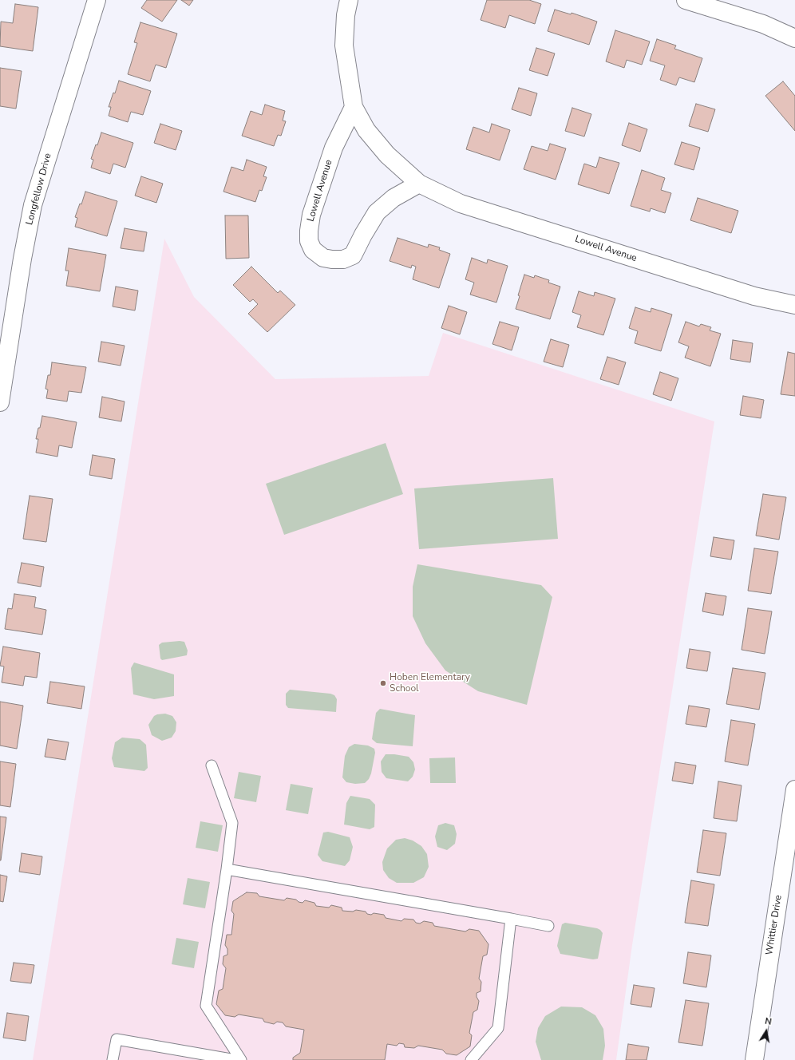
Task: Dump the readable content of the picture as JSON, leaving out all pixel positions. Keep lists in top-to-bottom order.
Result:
{
  "streets": {
    "street": ["Longfellow Drive", "Lowell Avenue", "Whittier Drive"]
  },
  "places": ["Hoben Elementary School"],
  "north": "top"
}
